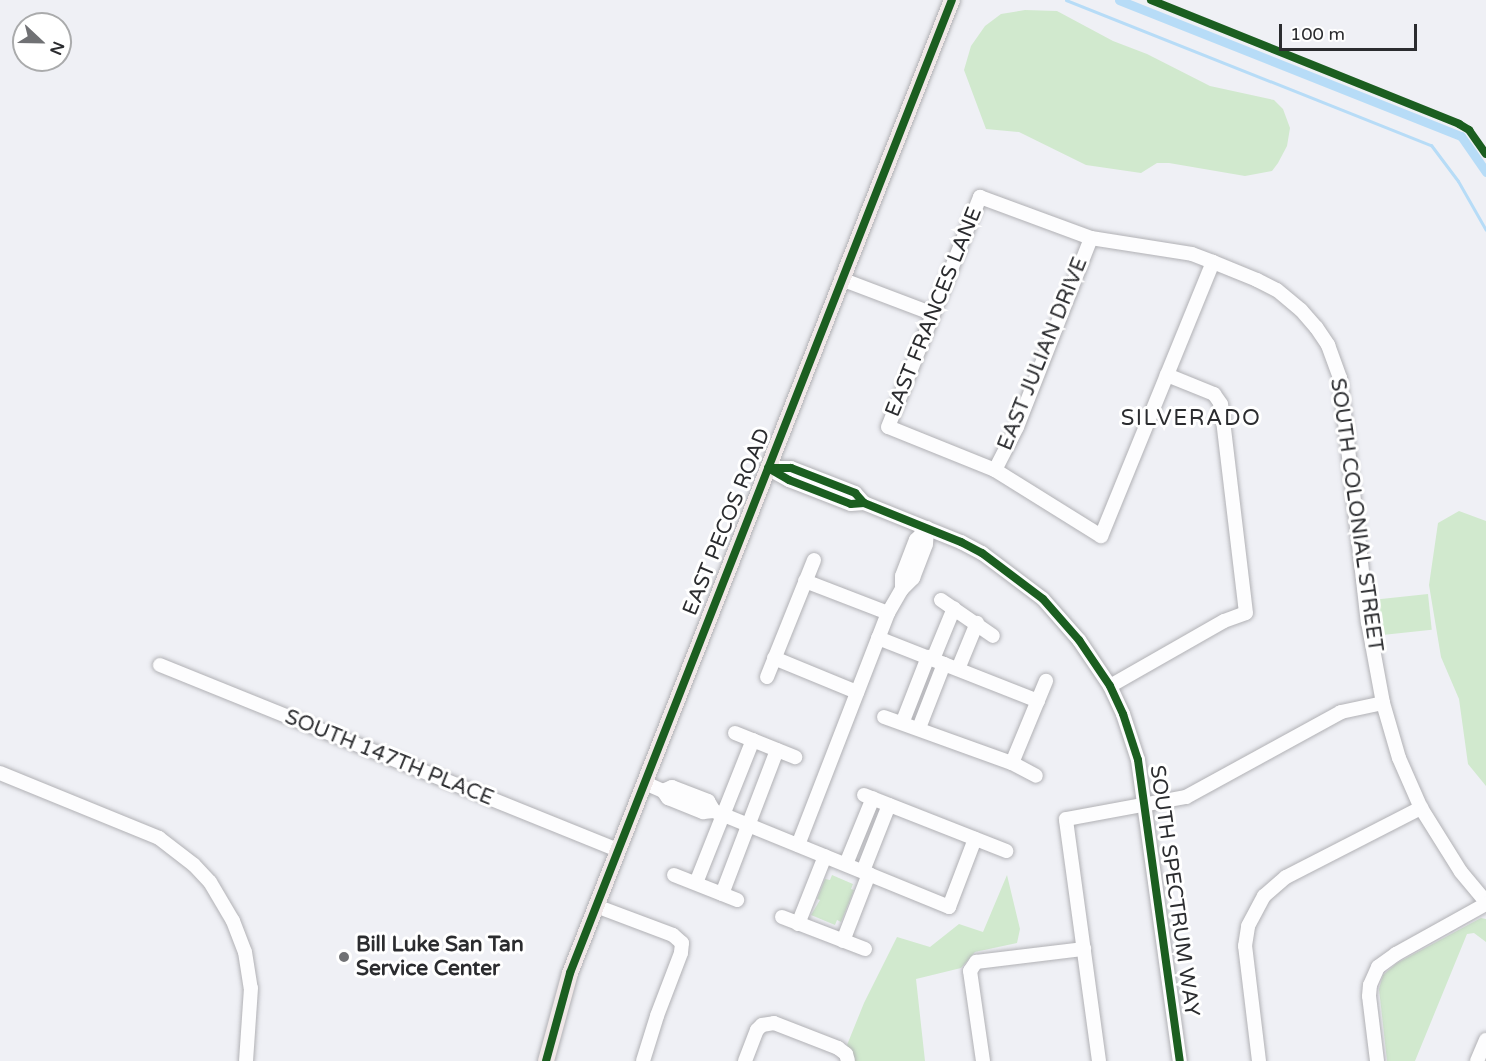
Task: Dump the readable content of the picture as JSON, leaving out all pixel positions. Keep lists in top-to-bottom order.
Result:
{
  "streets": {
    "main road": ["EAST PECOS ROAD"],
    "street": [
      "EAST FRANCES LANE",
      "EAST JULIAN DRIVE",
      "SOUTH COLONIAL STREET",
      "SOUTH 147TH PLACE",
      "SOUTH SPECTRUM WAY"
    ]
  },
  "crossings": [
    ["EAST FRANCES LANE", "EAST JULIAN DRIVE"],
    ["EAST FRANCES LANE", "SOUTH COLONIAL STREET"],
    ["EAST JULIAN DRIVE", "SOUTH COLONIAL STREET"],
    ["EAST PECOS ROAD", "SOUTH 147TH PLACE"],
    ["EAST PECOS ROAD", "SOUTH SPECTRUM WAY"]
  ],
  "districts": ["SILVERADO"],
  "places": ["Bill Luke San Tan Service Center"],
  "scale_bar": "100 m",
  "north": "right"
}
